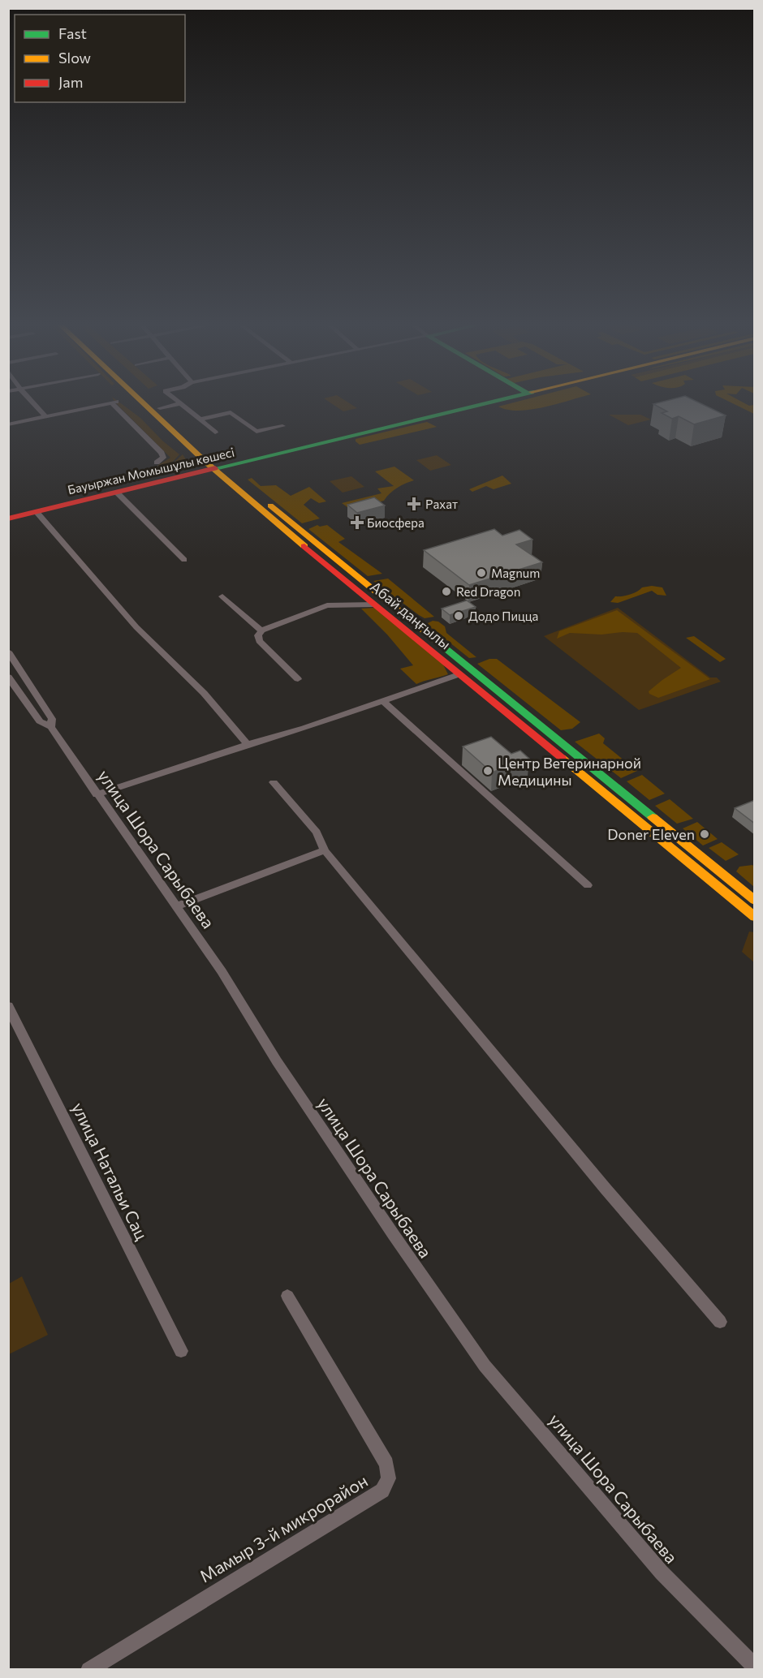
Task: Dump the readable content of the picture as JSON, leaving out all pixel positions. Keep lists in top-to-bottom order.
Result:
{
  "streets": {
    "main road": ["Бауыржан Момышұлы көшесі", "Абай даңғылы"],
    "street": ["улица Шора Сарыбаева", "улица Натальи Сац", "Мамыр 3-й микрорайон"]
  },
  "crossings": [
    ["Бауыржан Момышұлы көшесі", "Абай даңғылы"]
  ],
  "places": {
    "health": ["Рахат", "Биосфера"],
    "other": [
      "Magnum",
      "Red Dragon",
      "Додо Пицца",
      "Центр Ветеринарной Медицины",
      "Doner Eleven"
    ]
  },
  "legend": ["Fast", "Slow", "Jam"]
}
